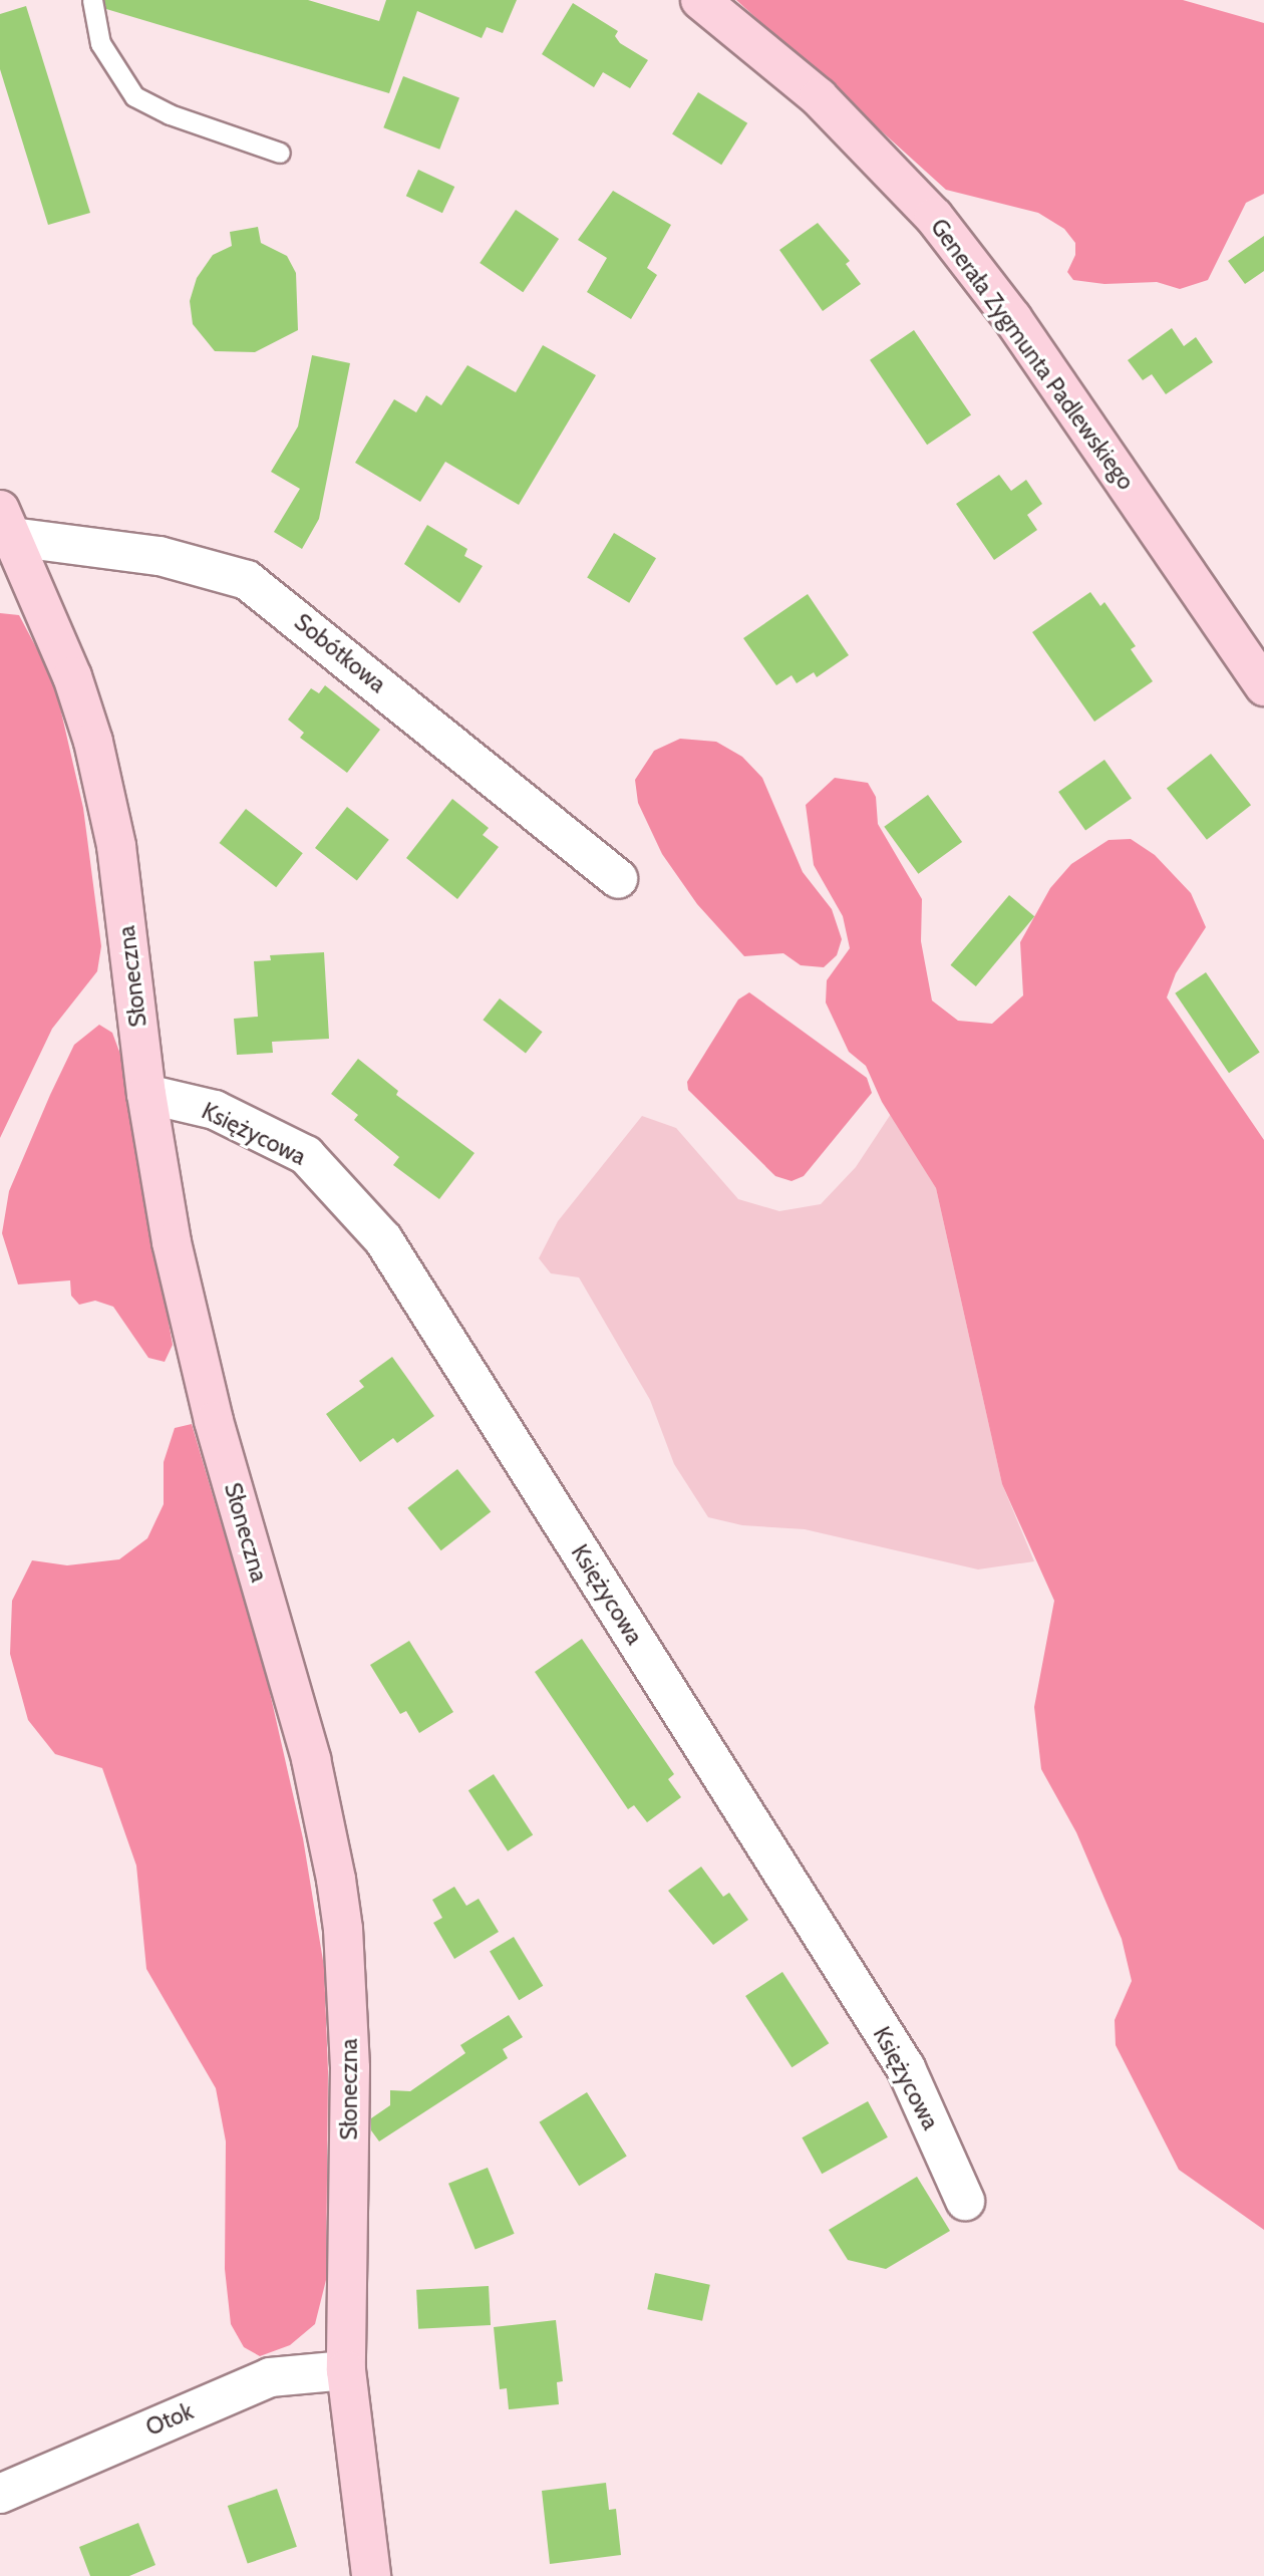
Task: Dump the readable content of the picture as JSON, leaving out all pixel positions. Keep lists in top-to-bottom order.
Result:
{
  "streets": {
    "street": [
      "Generała Zygmunta Padlewskiego",
      "Sobótkowa",
      "Słoneczna",
      "Księżycowa",
      "Otok"
    ]
  },
  "crossings": [
    ["Sobótkowa", "Słoneczna"],
    ["Słoneczna", "Księżycowa"],
    ["Słoneczna", "Otok"]
  ]
}
